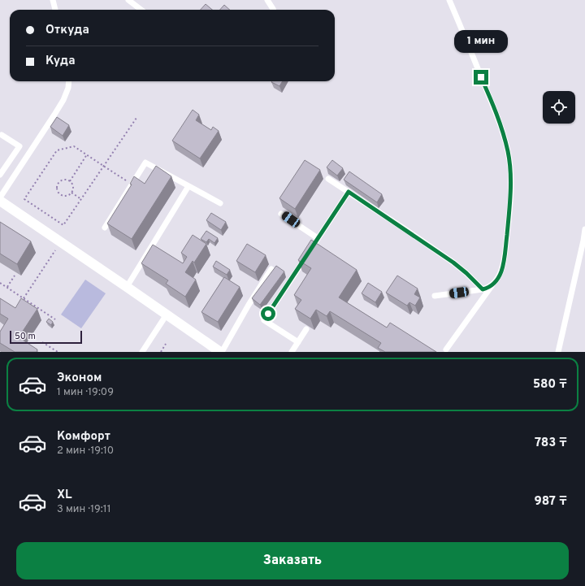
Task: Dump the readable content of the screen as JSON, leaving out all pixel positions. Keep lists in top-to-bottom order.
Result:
{
  "scale_bar": "50 m",
  "page": {
    "banner": ["Откуда", "Куда"],
    "bubble": "1 мин",
    "scale": "50 m",
    "list": [
      {
        "name": "Эконом",
        "note": "1 мин · 19:09",
        "value": "580 ₸"
      },
      {
        "name": "Комфорт",
        "note": "2 мин · 19:10",
        "value": "783 ₸"
      },
      {
        "name": "XL",
        "note": "3 мин · 19:11",
        "value": "987 ₸"
      }
    ],
    "buttons": "Заказать"
  }
}
